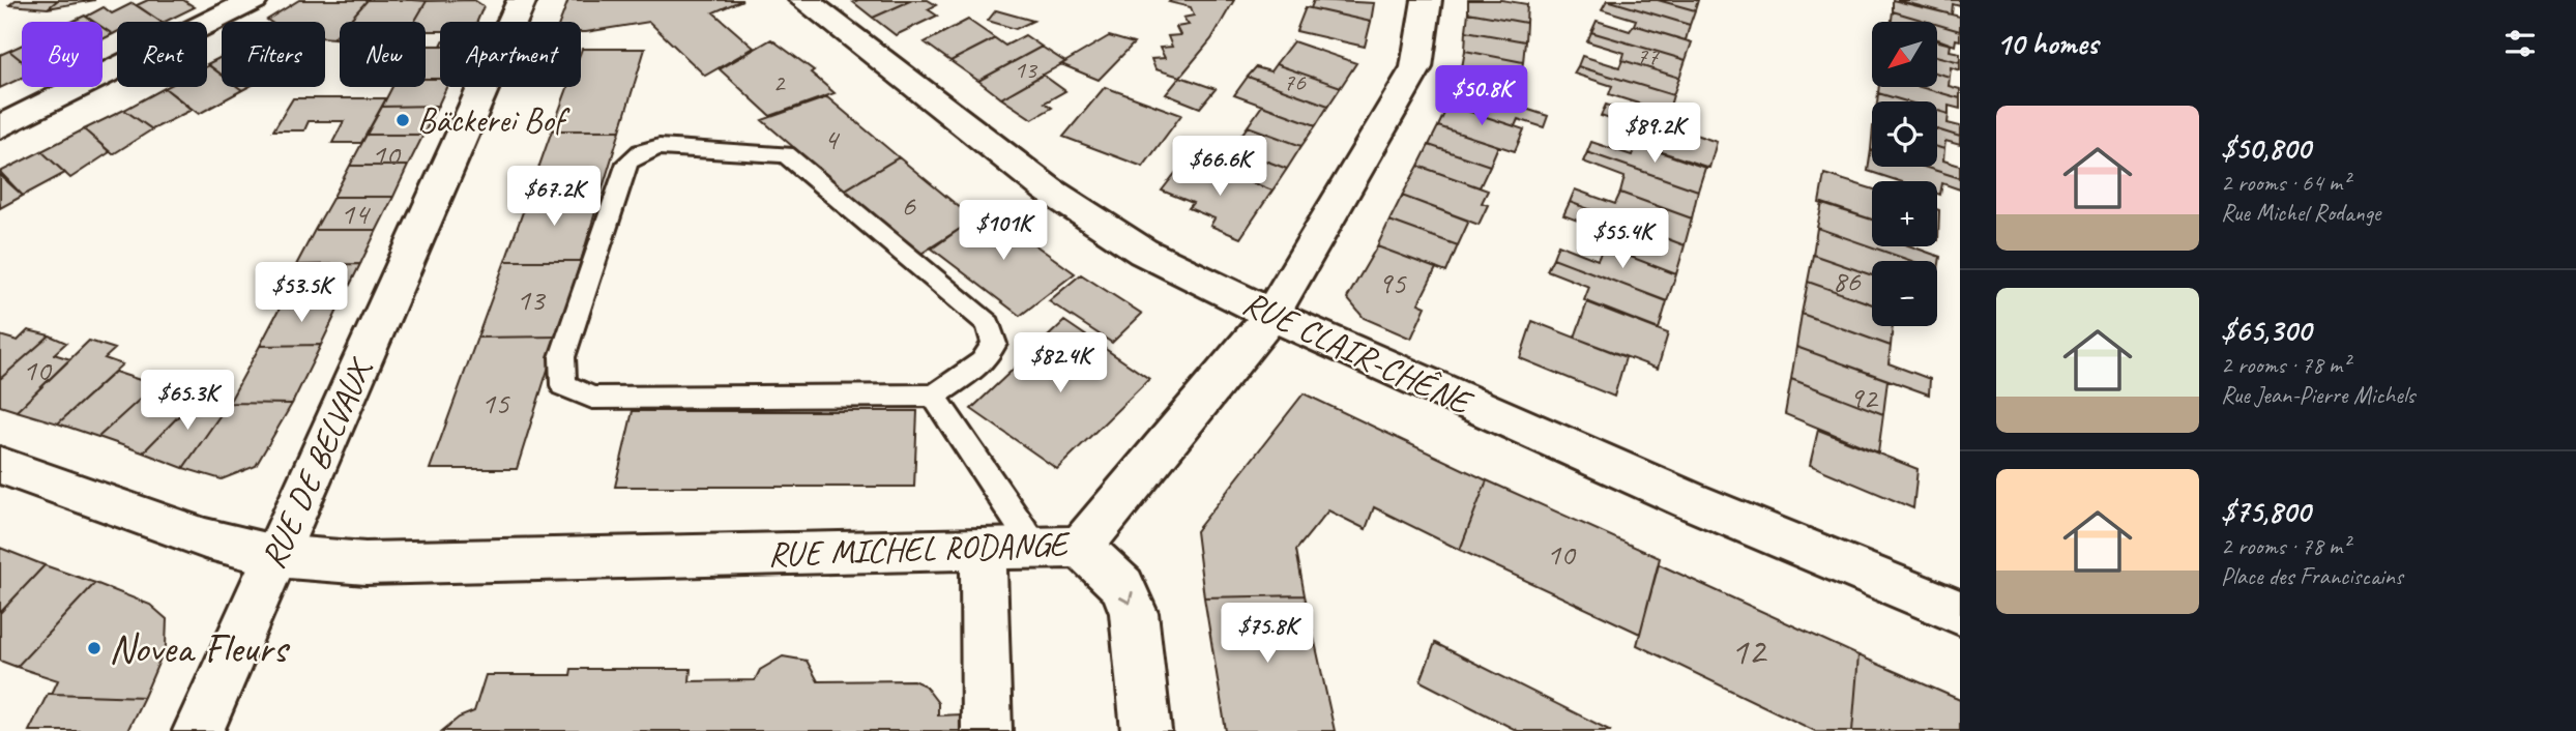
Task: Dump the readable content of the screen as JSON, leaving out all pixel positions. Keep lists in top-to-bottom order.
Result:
{
  "streets": {
    "street": ["RUE CLAIR-CHÊNE", "RUE DE BELVAUX", "RUE MICHEL RODANGE"]
  },
  "crossings": [
    ["RUE CLAIR-CHÊNE", "RUE MICHEL RODANGE"],
    ["RUE DE BELVAUX", "RUE MICHEL RODANGE"]
  ],
  "places": ["Bäckerei Bof", "Novea Fleurs"],
  "house_numbers": [
    "77",
    "13",
    "76",
    "2",
    "4",
    "10",
    "6",
    "14",
    "86",
    "95",
    "13",
    "10",
    "92",
    "15",
    "10",
    "12"
  ],
  "north": "bottom left",
  "page": {
    "heading": "10 homes",
    "map_buttons": ["+", "−"],
    "chip": [
      "Buy",
      "Rent",
      "Filters",
      "New",
      "Apartment"
    ],
    "price": [
      "$50.8K",
      "$89.2K",
      "$66.6K",
      "$67.2K",
      "$101K",
      "$55.4K",
      "$53.5K",
      "$82.4K",
      "$65.3K",
      "$75.8K"
    ],
    "list": [
      {
        "name": "$50,800",
        "note": "2 rooms · 64 m² · Rue Michel Rodange"
      },
      {
        "name": "$65,300",
        "note": "2 rooms · 78 m² · Rue Jean-Pierre Michels"
      },
      {
        "name": "$75,800",
        "note": "2 rooms · 78 m² · Place des Franciscains"
      }
    ]
  }
}
